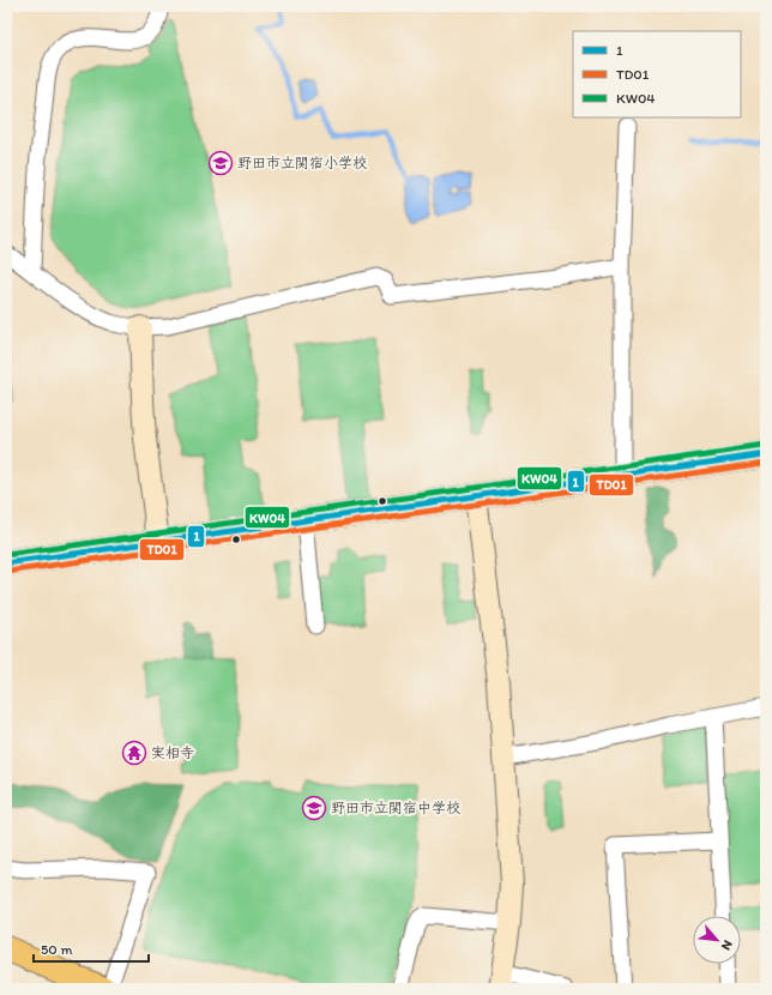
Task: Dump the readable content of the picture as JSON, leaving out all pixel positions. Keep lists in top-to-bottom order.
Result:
{
  "places": {
    "school or university": ["野田市立関宿小学校", "野田市立関宿中学校"],
    "temple": ["実相寺"]
  },
  "lines": ["transit line KW04", "transit line 1", "transit line TD01"],
  "legend": ["1", "TD01", "KW04"],
  "scale_bar": "50 m",
  "north": "bottom right"
}
